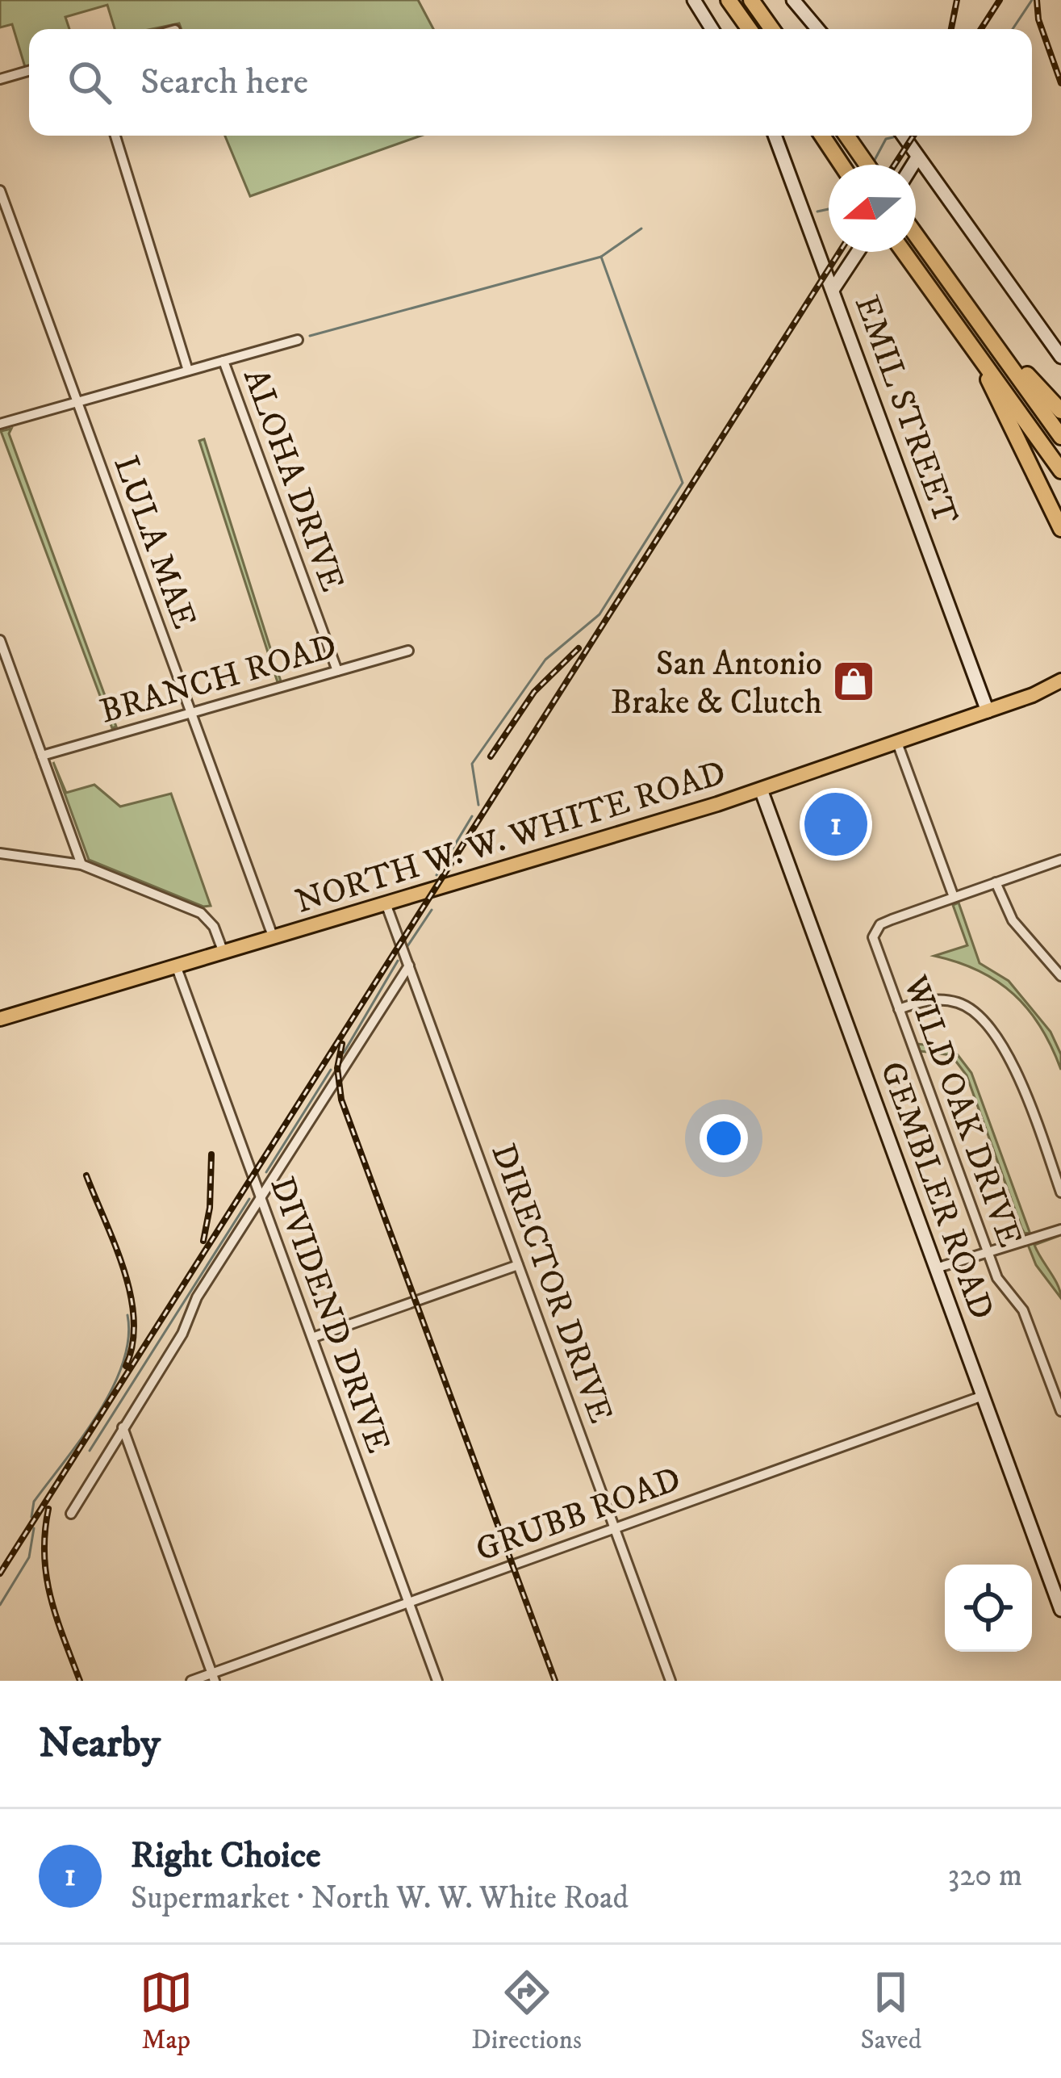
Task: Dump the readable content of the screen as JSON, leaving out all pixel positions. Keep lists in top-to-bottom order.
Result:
{
  "streets": {
    "main road": ["EMIL STREET", "NORTH W. W. WHITE ROAD", "GEMBLER ROAD"],
    "street": [
      "ALOHA DRIVE",
      "LULA MAE",
      "BRANCH ROAD",
      "WILD OAK DRIVE",
      "DIRECTOR DRIVE",
      "DIVIDEND DRIVE",
      "GRUBB ROAD"
    ]
  },
  "crossings": [
    ["EMIL STREET", "NORTH W. W. WHITE ROAD"],
    ["ALOHA DRIVE", "BRANCH ROAD"],
    ["LULA MAE", "BRANCH ROAD"],
    ["LULA MAE", "NORTH W. W. WHITE ROAD"],
    ["NORTH W. W. WHITE ROAD", "GEMBLER ROAD"],
    ["NORTH W. W. WHITE ROAD", "DIRECTOR DRIVE"],
    ["NORTH W. W. WHITE ROAD", "DIVIDEND DRIVE"],
    ["GEMBLER ROAD", "GRUBB ROAD"],
    ["DIRECTOR DRIVE", "GRUBB ROAD"],
    ["DIVIDEND DRIVE", "GRUBB ROAD"]
  ],
  "places": {
    "shop": ["San Antonio Brake & Clutch"]
  },
  "north": "left",
  "page": {
    "search": "Search here",
    "pins": "1",
    "heading": "Nearby",
    "list": [
      {
        "mark": "1",
        "name": "Right Choice",
        "note": "Supermarket · North W. W. White Road",
        "value": "320 m"
      }
    ],
    "nav": ["Map", "Directions", "Saved"]
  }
}
